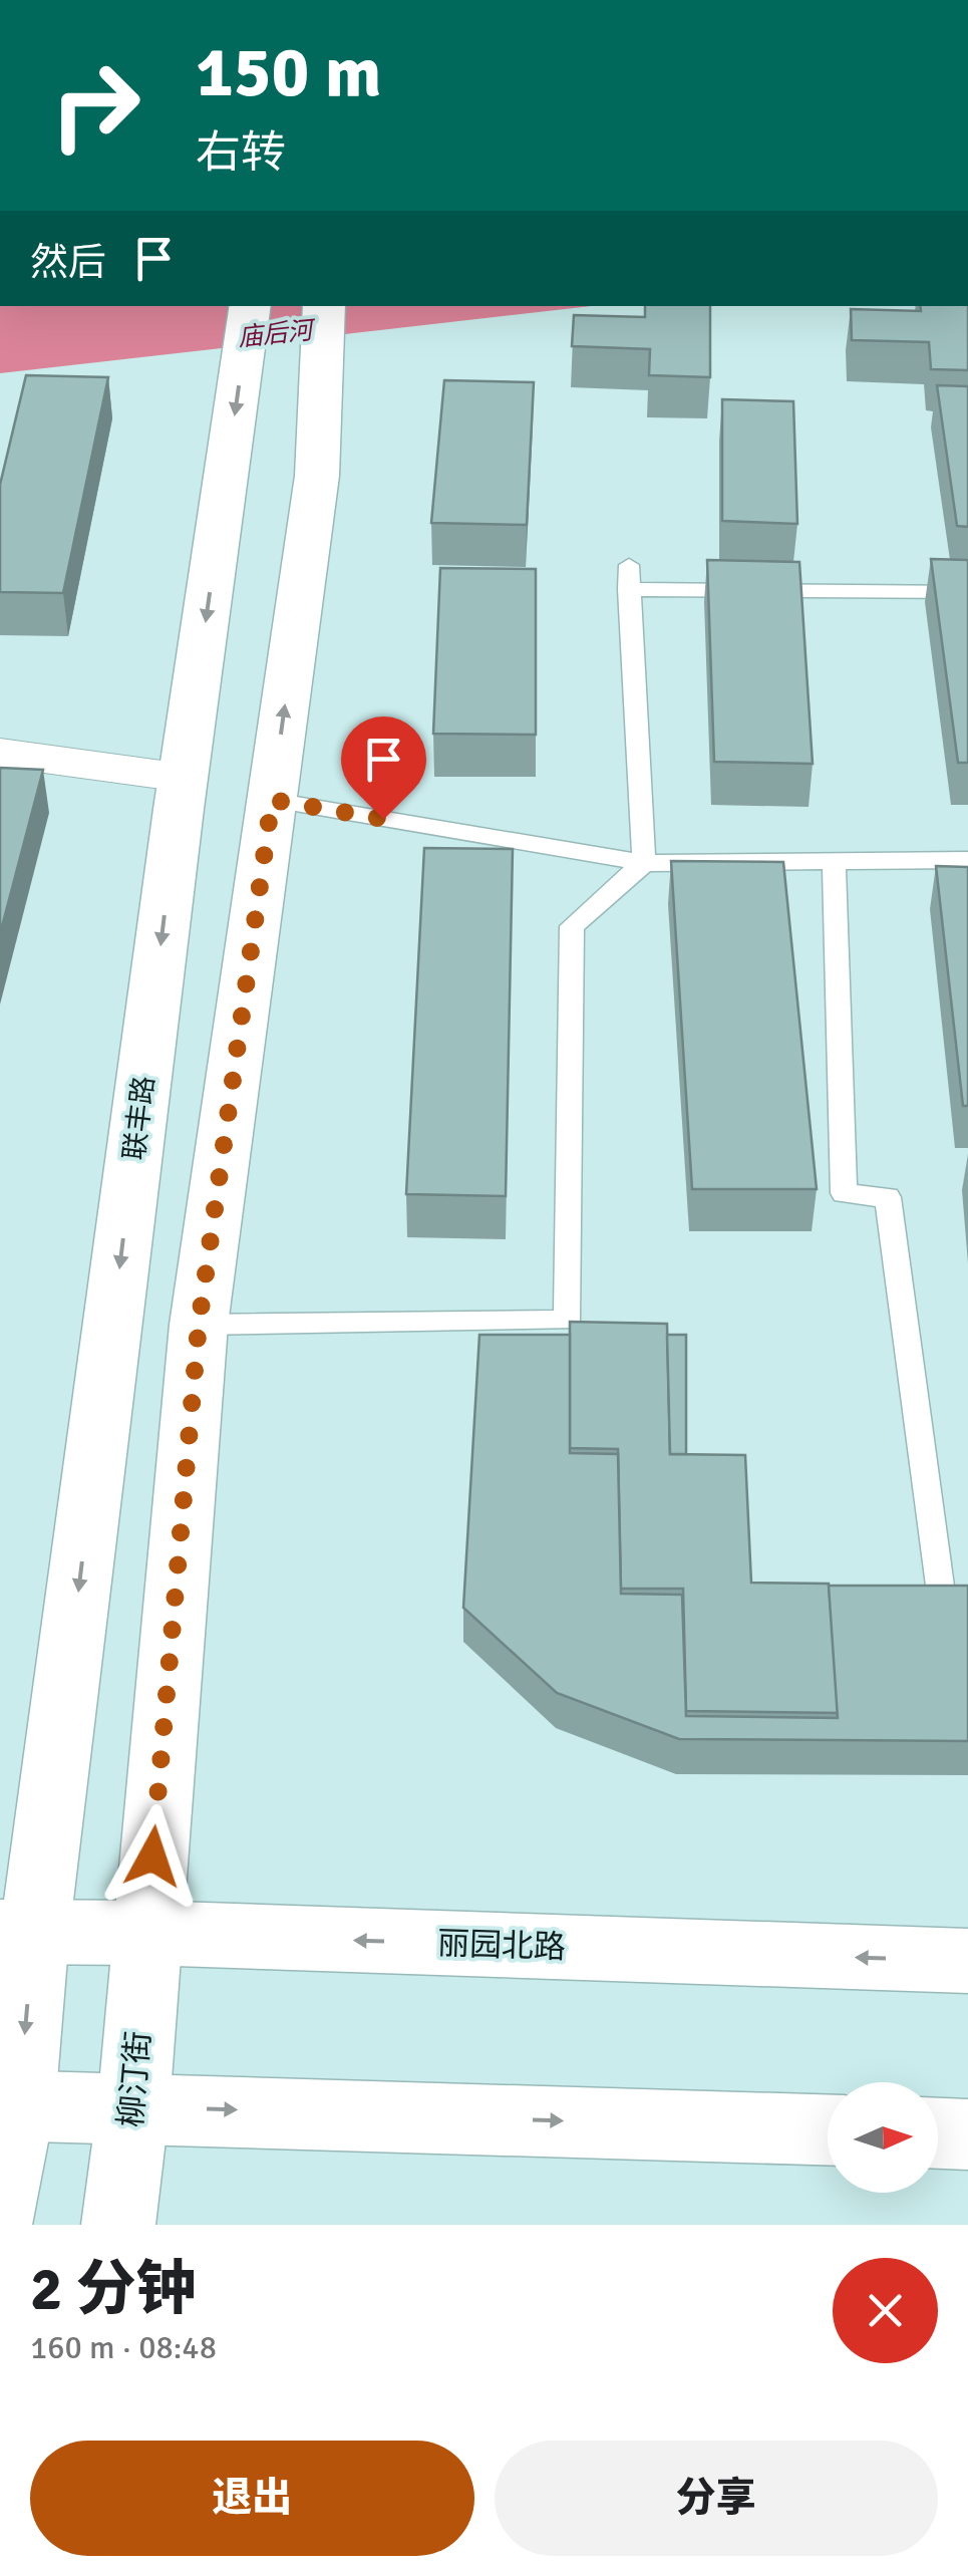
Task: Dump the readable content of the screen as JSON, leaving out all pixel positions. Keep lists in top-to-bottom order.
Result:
{
  "streets": {
    "main road": ["联丰路", "丽园北路", "柳汀街"]
  },
  "crossings": [
    ["联丰路", "丽园北路"],
    ["丽园北路", "柳汀街"]
  ],
  "water": ["庙后河"],
  "north": "right",
  "page": {
    "turn": ["150 m", "右转"],
    "then": "然后",
    "heading": ["2 分钟", "160 m · 08:48"],
    "buttons": ["退出", "分享"]
  }
}
